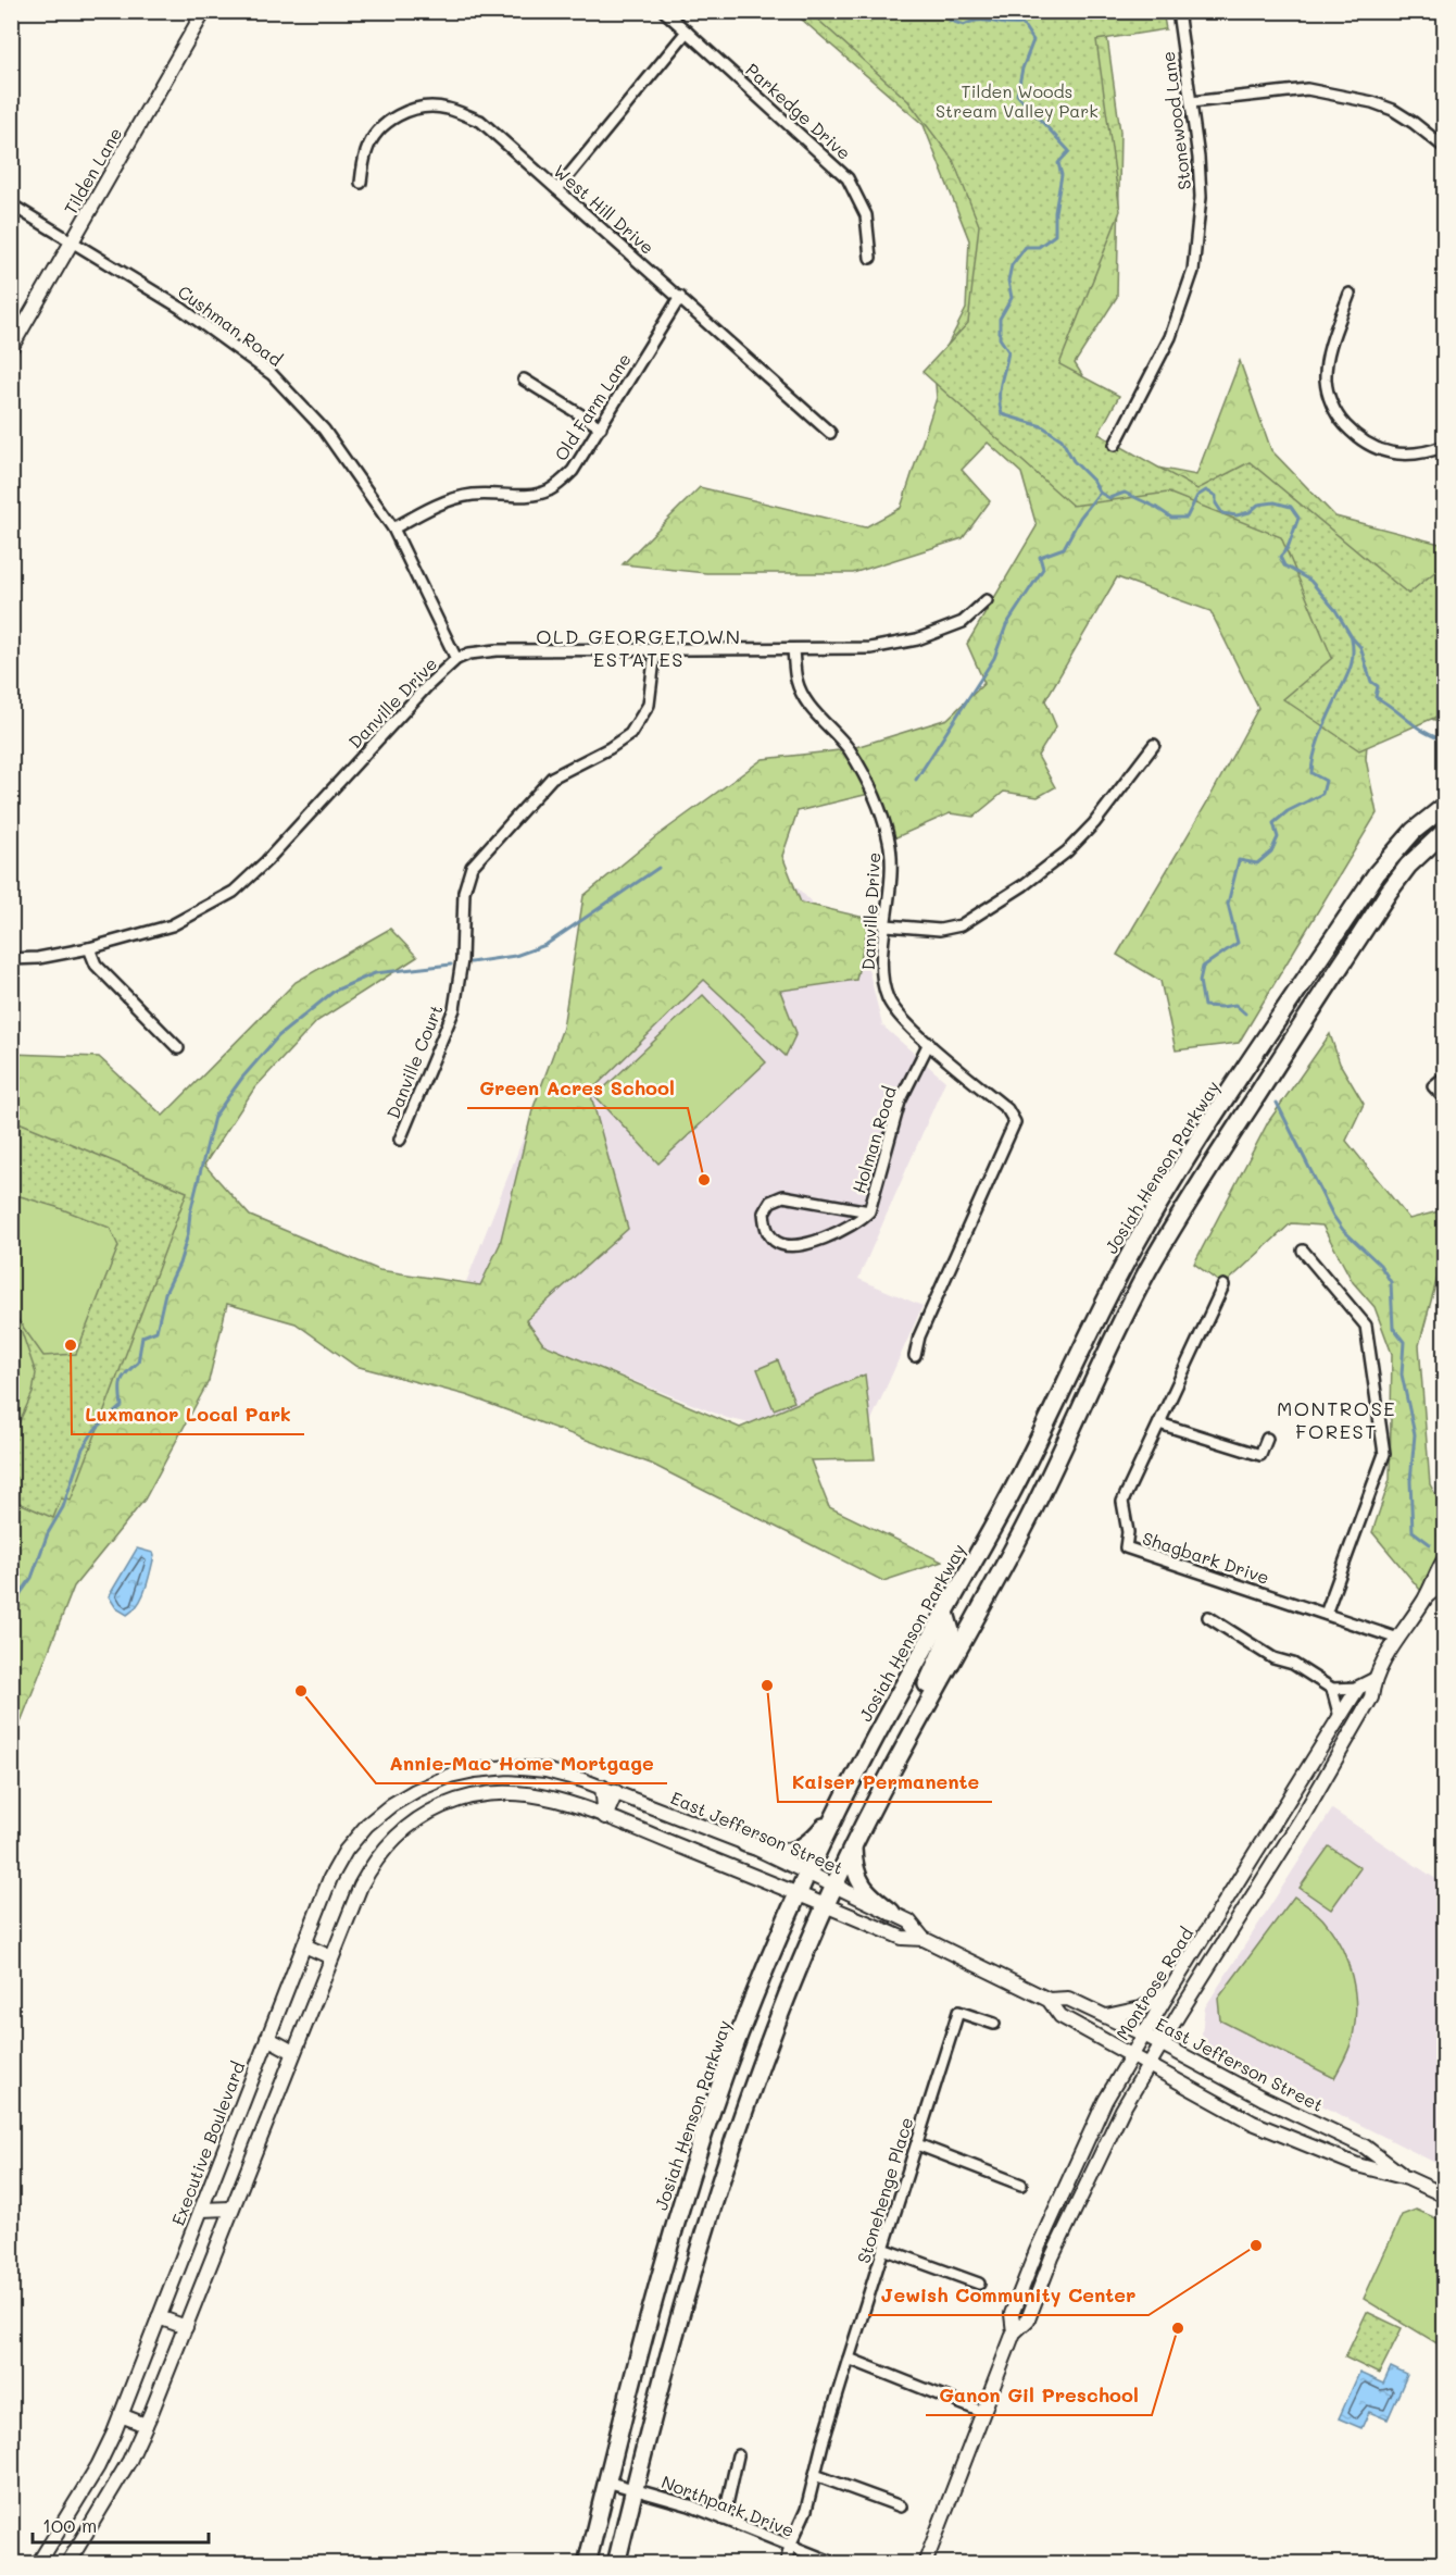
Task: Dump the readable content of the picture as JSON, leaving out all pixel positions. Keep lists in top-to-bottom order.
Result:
{
  "streets": {
    "main road": ["Josiah Henson Parkway"],
    "street": [
      "Parkedge Drive",
      "Stonewood Lane",
      "Tilden Lane",
      "West Hill Drive",
      "Cushman Road",
      "Old Farm Lane",
      "Danville Drive",
      "Danville Court",
      "Holman Road",
      "Shagbark Drive",
      "East Jefferson Street",
      "Montrose Road",
      "Executive Boulevard",
      "Stonehenge Place",
      "Northpark Drive"
    ]
  },
  "crossings": [
    ["Tilden Lane", "Cushman Road"],
    ["West Hill Drive", "Old Farm Lane"],
    ["Cushman Road", "Old Farm Lane"],
    ["Cushman Road", "Danville Drive"],
    ["Danville Drive", "Danville Court"],
    ["Danville Drive", "Holman Road"],
    ["Josiah Henson Parkway", "East Jefferson Street"],
    ["Josiah Henson Parkway", "Northpark Drive"],
    ["Shagbark Drive", "Montrose Road"],
    ["East Jefferson Street", "Montrose Road"],
    ["East Jefferson Street", "Executive Boulevard"],
    ["Stonehenge Place", "Northpark Drive"]
  ],
  "districts": ["OLD GEORGETOWN ESTATES", "MONTROSE FOREST"],
  "parks": ["Tilden Woods Stream Valley Park"],
  "places": [
    "Green Acres School",
    "Luxmanor Local Park",
    "Kaiser Permanente",
    "Annie-Mac Home Mortgage",
    "Jewish Community Center",
    "Ganon Gil Preschool"
  ],
  "scale_bar": "100 m"
}
